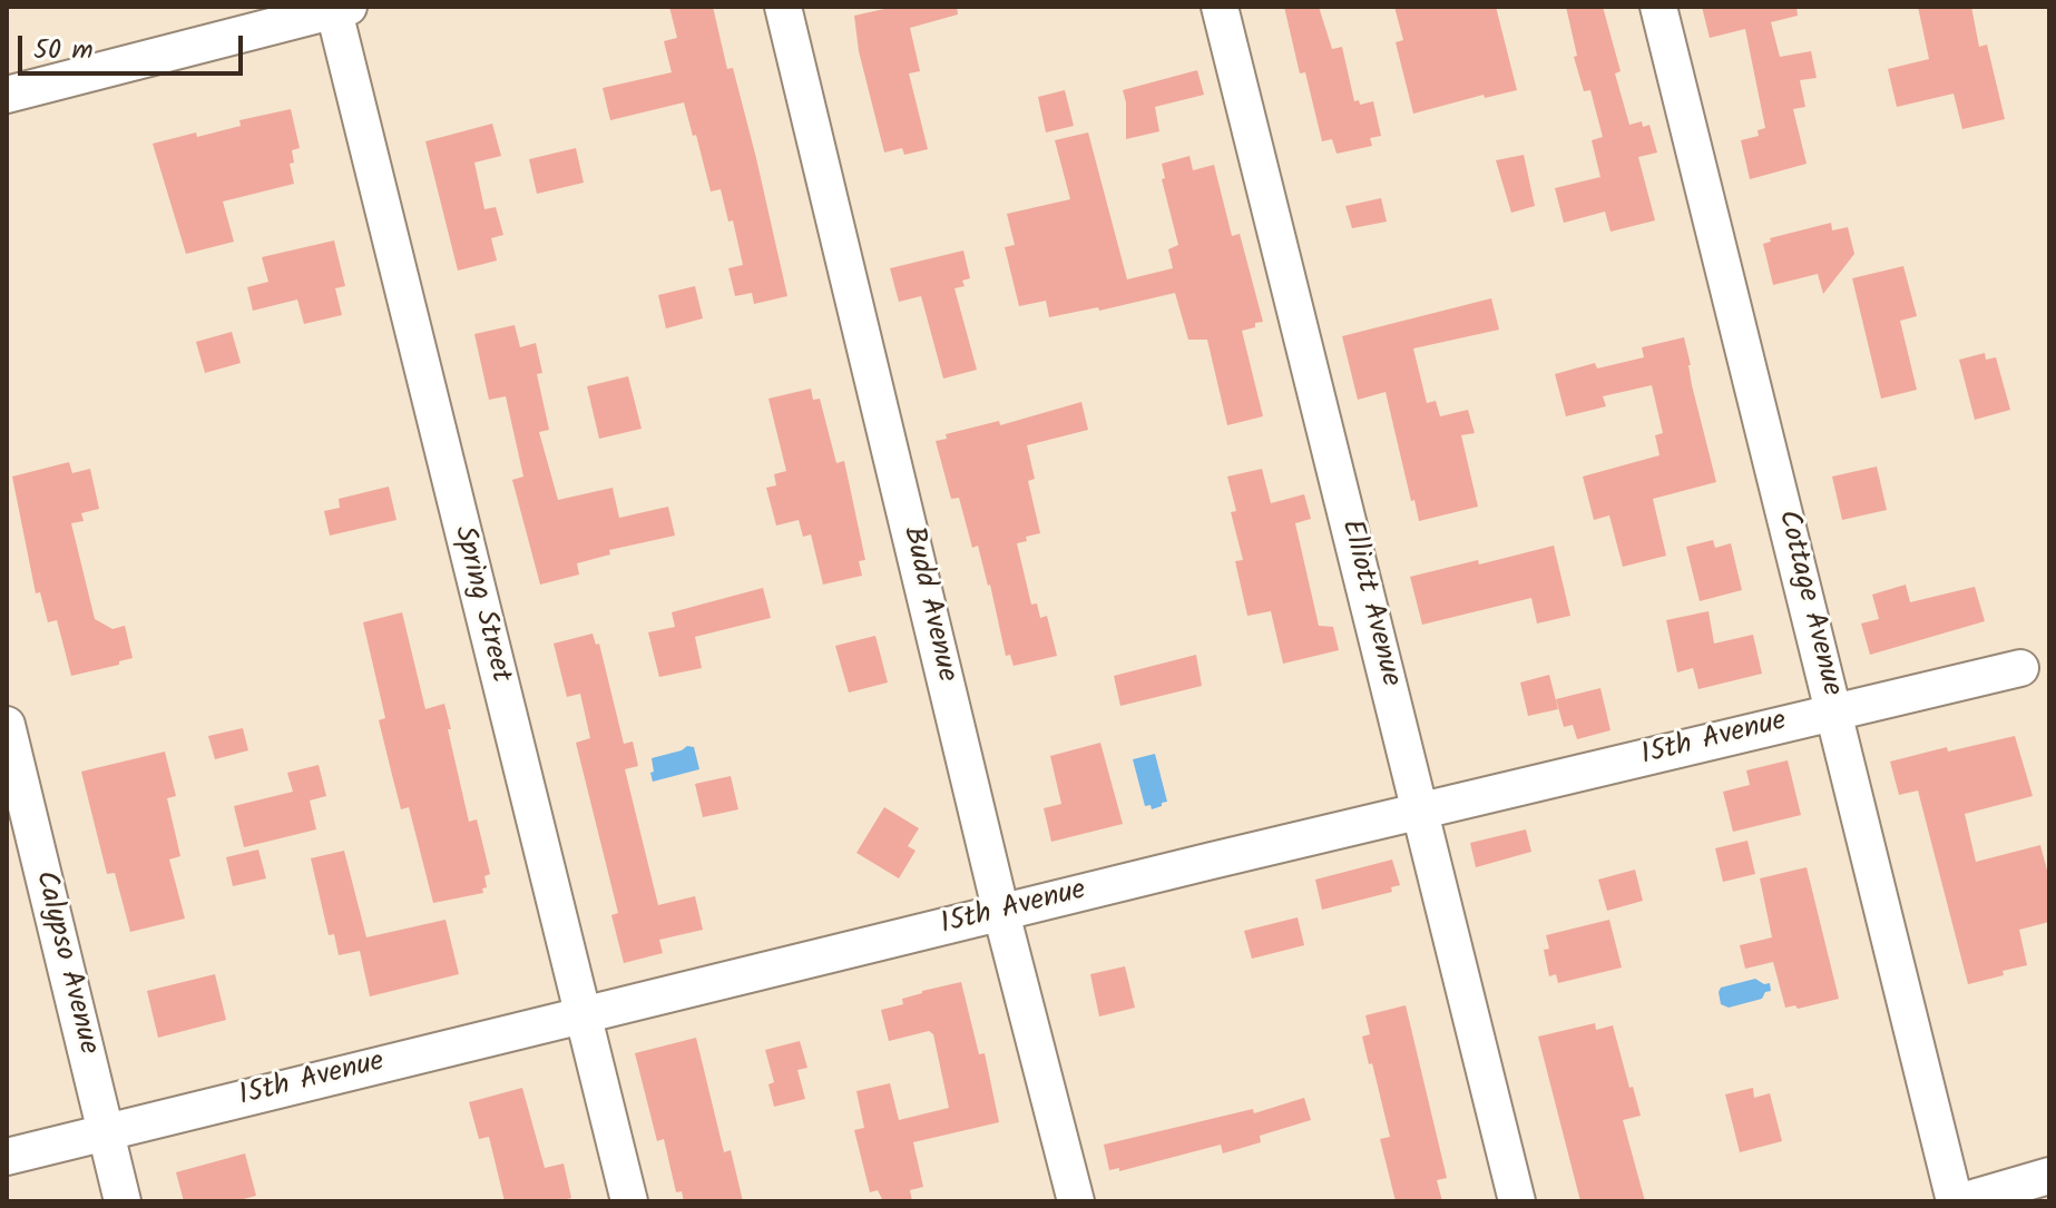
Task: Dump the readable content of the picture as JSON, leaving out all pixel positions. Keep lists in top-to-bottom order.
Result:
{
  "streets": {
    "street": [
      "Elliott Avenue",
      "Cottage Avenue",
      "Spring Street",
      "Budd Avenue",
      "15th Avenue",
      "Calypso Avenue"
    ]
  },
  "crossings": [
    ["Elliott Avenue", "15th Avenue"],
    ["Cottage Avenue", "15th Avenue"],
    ["Spring Street", "15th Avenue"],
    ["Budd Avenue", "15th Avenue"],
    ["15th Avenue", "Calypso Avenue"]
  ],
  "scale_bar": "50 m"
}
